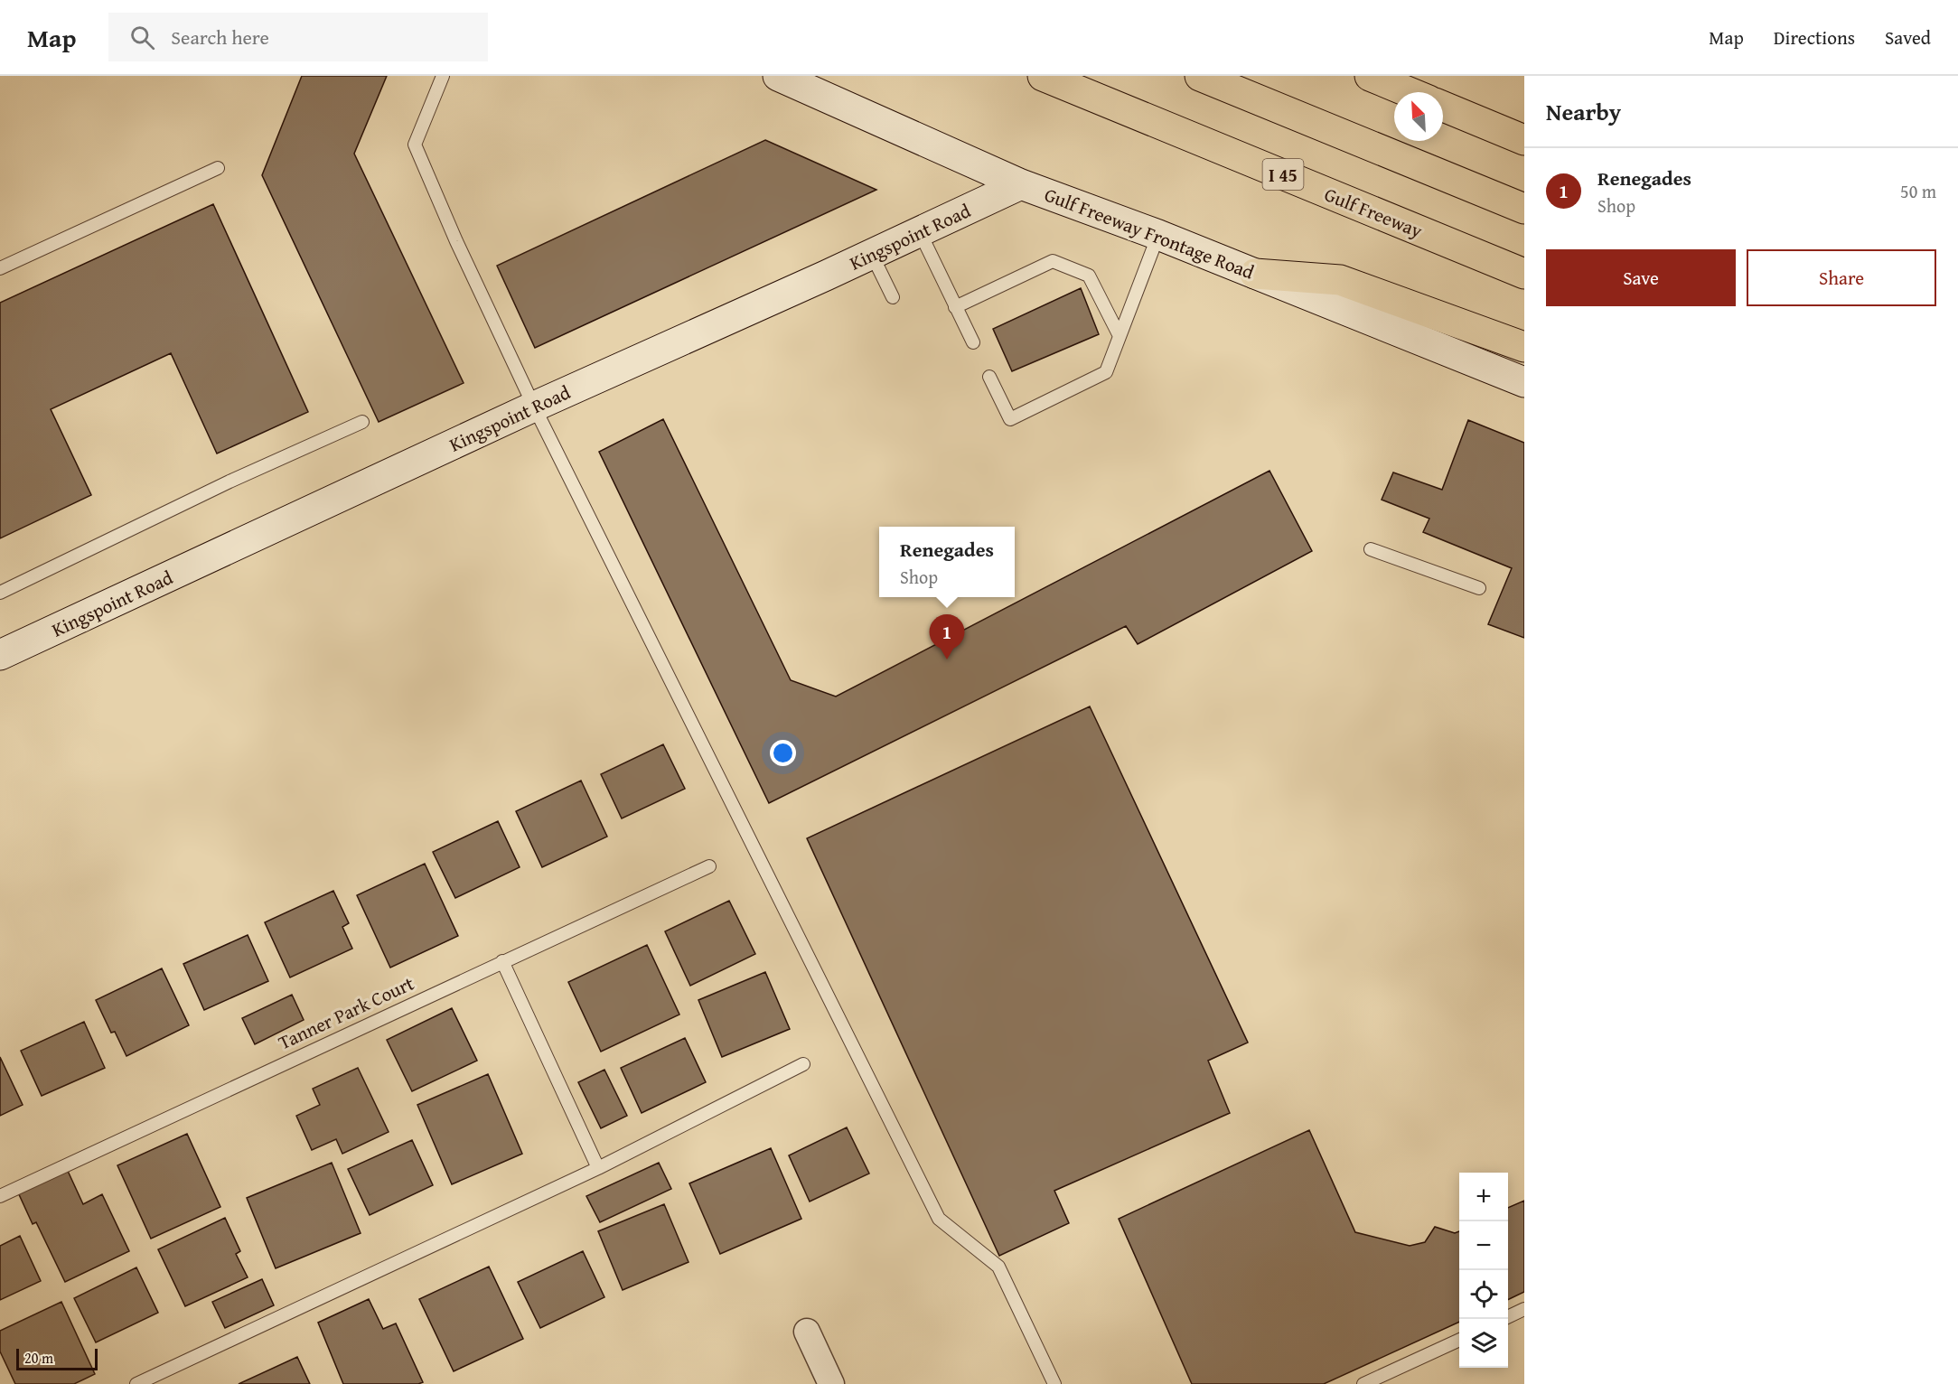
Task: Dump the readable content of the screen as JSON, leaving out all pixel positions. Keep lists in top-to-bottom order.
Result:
{
  "streets": {
    "highway": ["I 45", "Gulf Freeway"],
    "street": ["Gulf Freeway Frontage Road", "Kingspoint Road"],
    "lane": ["Tanner Park Court"]
  },
  "crossings": [
    ["Gulf Freeway Frontage Road", "Kingspoint Road"]
  ],
  "scale_bar": "20 m",
  "north": "top left",
  "page": {
    "header": "Map",
    "search": "Search here",
    "nav": ["Map", "Directions", "Saved"],
    "heading": "Nearby",
    "list": [
      {
        "mark": "1",
        "name": "Renegades",
        "note": "Shop",
        "value": "50 m"
      }
    ],
    "buttons": ["Save", "Share"],
    "popup": ["Renegades", "Shop"],
    "pins": "1",
    "map_buttons": ["+", "−"],
    "scale": "20 m"
  }
}
